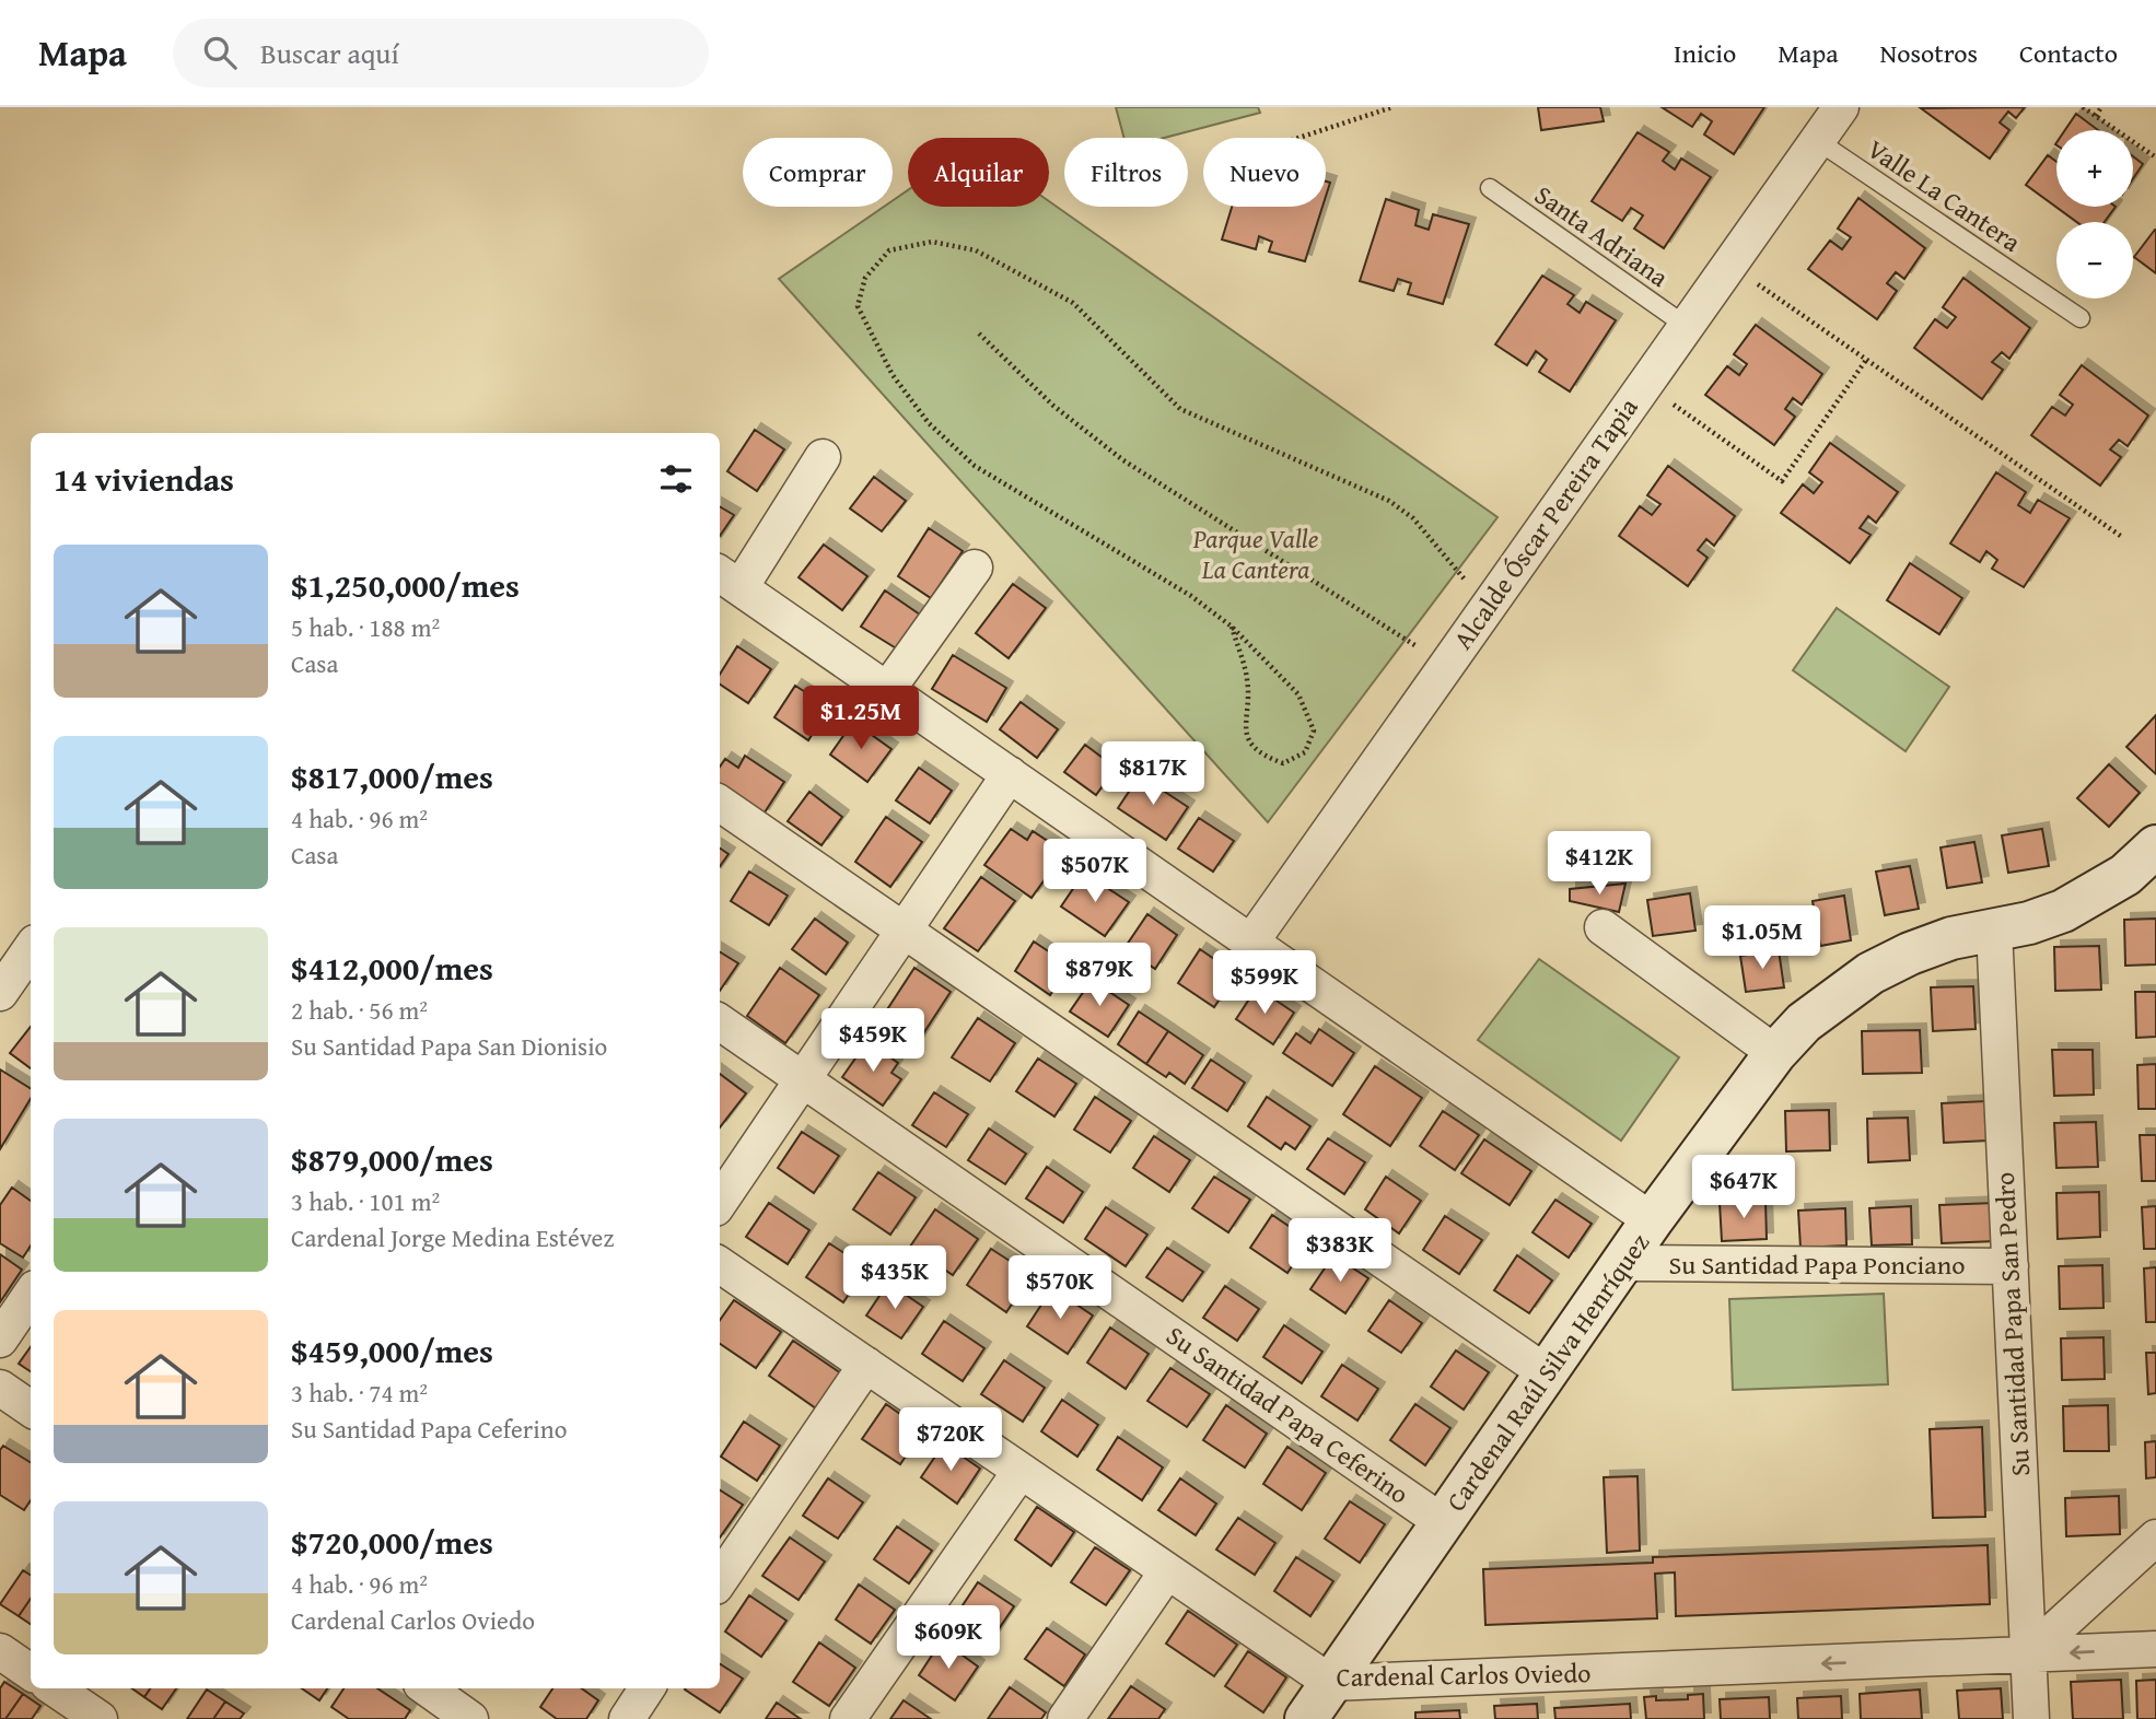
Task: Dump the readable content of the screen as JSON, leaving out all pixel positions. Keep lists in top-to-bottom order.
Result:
{
  "streets": {
    "street": [
      "Alcalde Óscar Pereira Tapia",
      "Su Santidad Papa Ponciano",
      "Su Santidad Papa San Pedro",
      "Cardenal Raúl Silva Henríquez",
      "Su Santidad Papa Ceferino",
      "Cardenal Carlos Oviedo"
    ],
    "lane": ["Valle La Cantera", "Santa Adriana"]
  },
  "crossings": [
    ["Valle La Cantera", "Alcalde Óscar Pereira Tapia"],
    ["Santa Adriana", "Alcalde Óscar Pereira Tapia"],
    ["Su Santidad Papa Ponciano", "Su Santidad Papa San Pedro"],
    ["Su Santidad Papa Ponciano", "Cardenal Raúl Silva Henríquez"],
    ["Su Santidad Papa San Pedro", "Cardenal Raúl Silva Henríquez"],
    ["Su Santidad Papa San Pedro", "Cardenal Carlos Oviedo"],
    ["Cardenal Raúl Silva Henríquez", "Su Santidad Papa Ceferino"],
    ["Cardenal Raúl Silva Henríquez", "Cardenal Carlos Oviedo"]
  ],
  "one_way": ["Cardenal Carlos Oviedo"],
  "parks": ["Parque Valle La Cantera"],
  "page": {
    "header": "Mapa",
    "search": "Buscar aquí",
    "nav": [
      "Inicio",
      "Mapa",
      "Nosotros",
      "Contacto"
    ],
    "map_buttons": ["+", "−"],
    "chip": [
      "Comprar",
      "Alquilar",
      "Filtros",
      "Nuevo"
    ],
    "heading": "14 viviendas",
    "list": [
      {
        "name": "$1,250,000/mes",
        "note": "5 hab. · 188 m² · Casa"
      },
      {
        "name": "$817,000/mes",
        "note": "4 hab. · 96 m² · Casa"
      },
      {
        "name": "$412,000/mes",
        "note": "2 hab. · 56 m² · Su Santidad Papa San Dionisio"
      },
      {
        "name": "$879,000/mes",
        "note": "3 hab. · 101 m² · Cardenal Jorge Medina Estévez"
      },
      {
        "name": "$459,000/mes",
        "note": "3 hab. · 74 m² · Su Santidad Papa Ceferino"
      },
      {
        "name": "$720,000/mes",
        "note": "4 hab. · 96 m² · Cardenal Carlos Oviedo"
      }
    ],
    "price": [
      "$1.25M",
      "$817K",
      "$412K",
      "$507K",
      "$1.05M",
      "$879K",
      "$599K",
      "$459K",
      "$647K",
      "$383K",
      "$435K",
      "$570K",
      "$720K",
      "$609K"
    ]
  }
}
